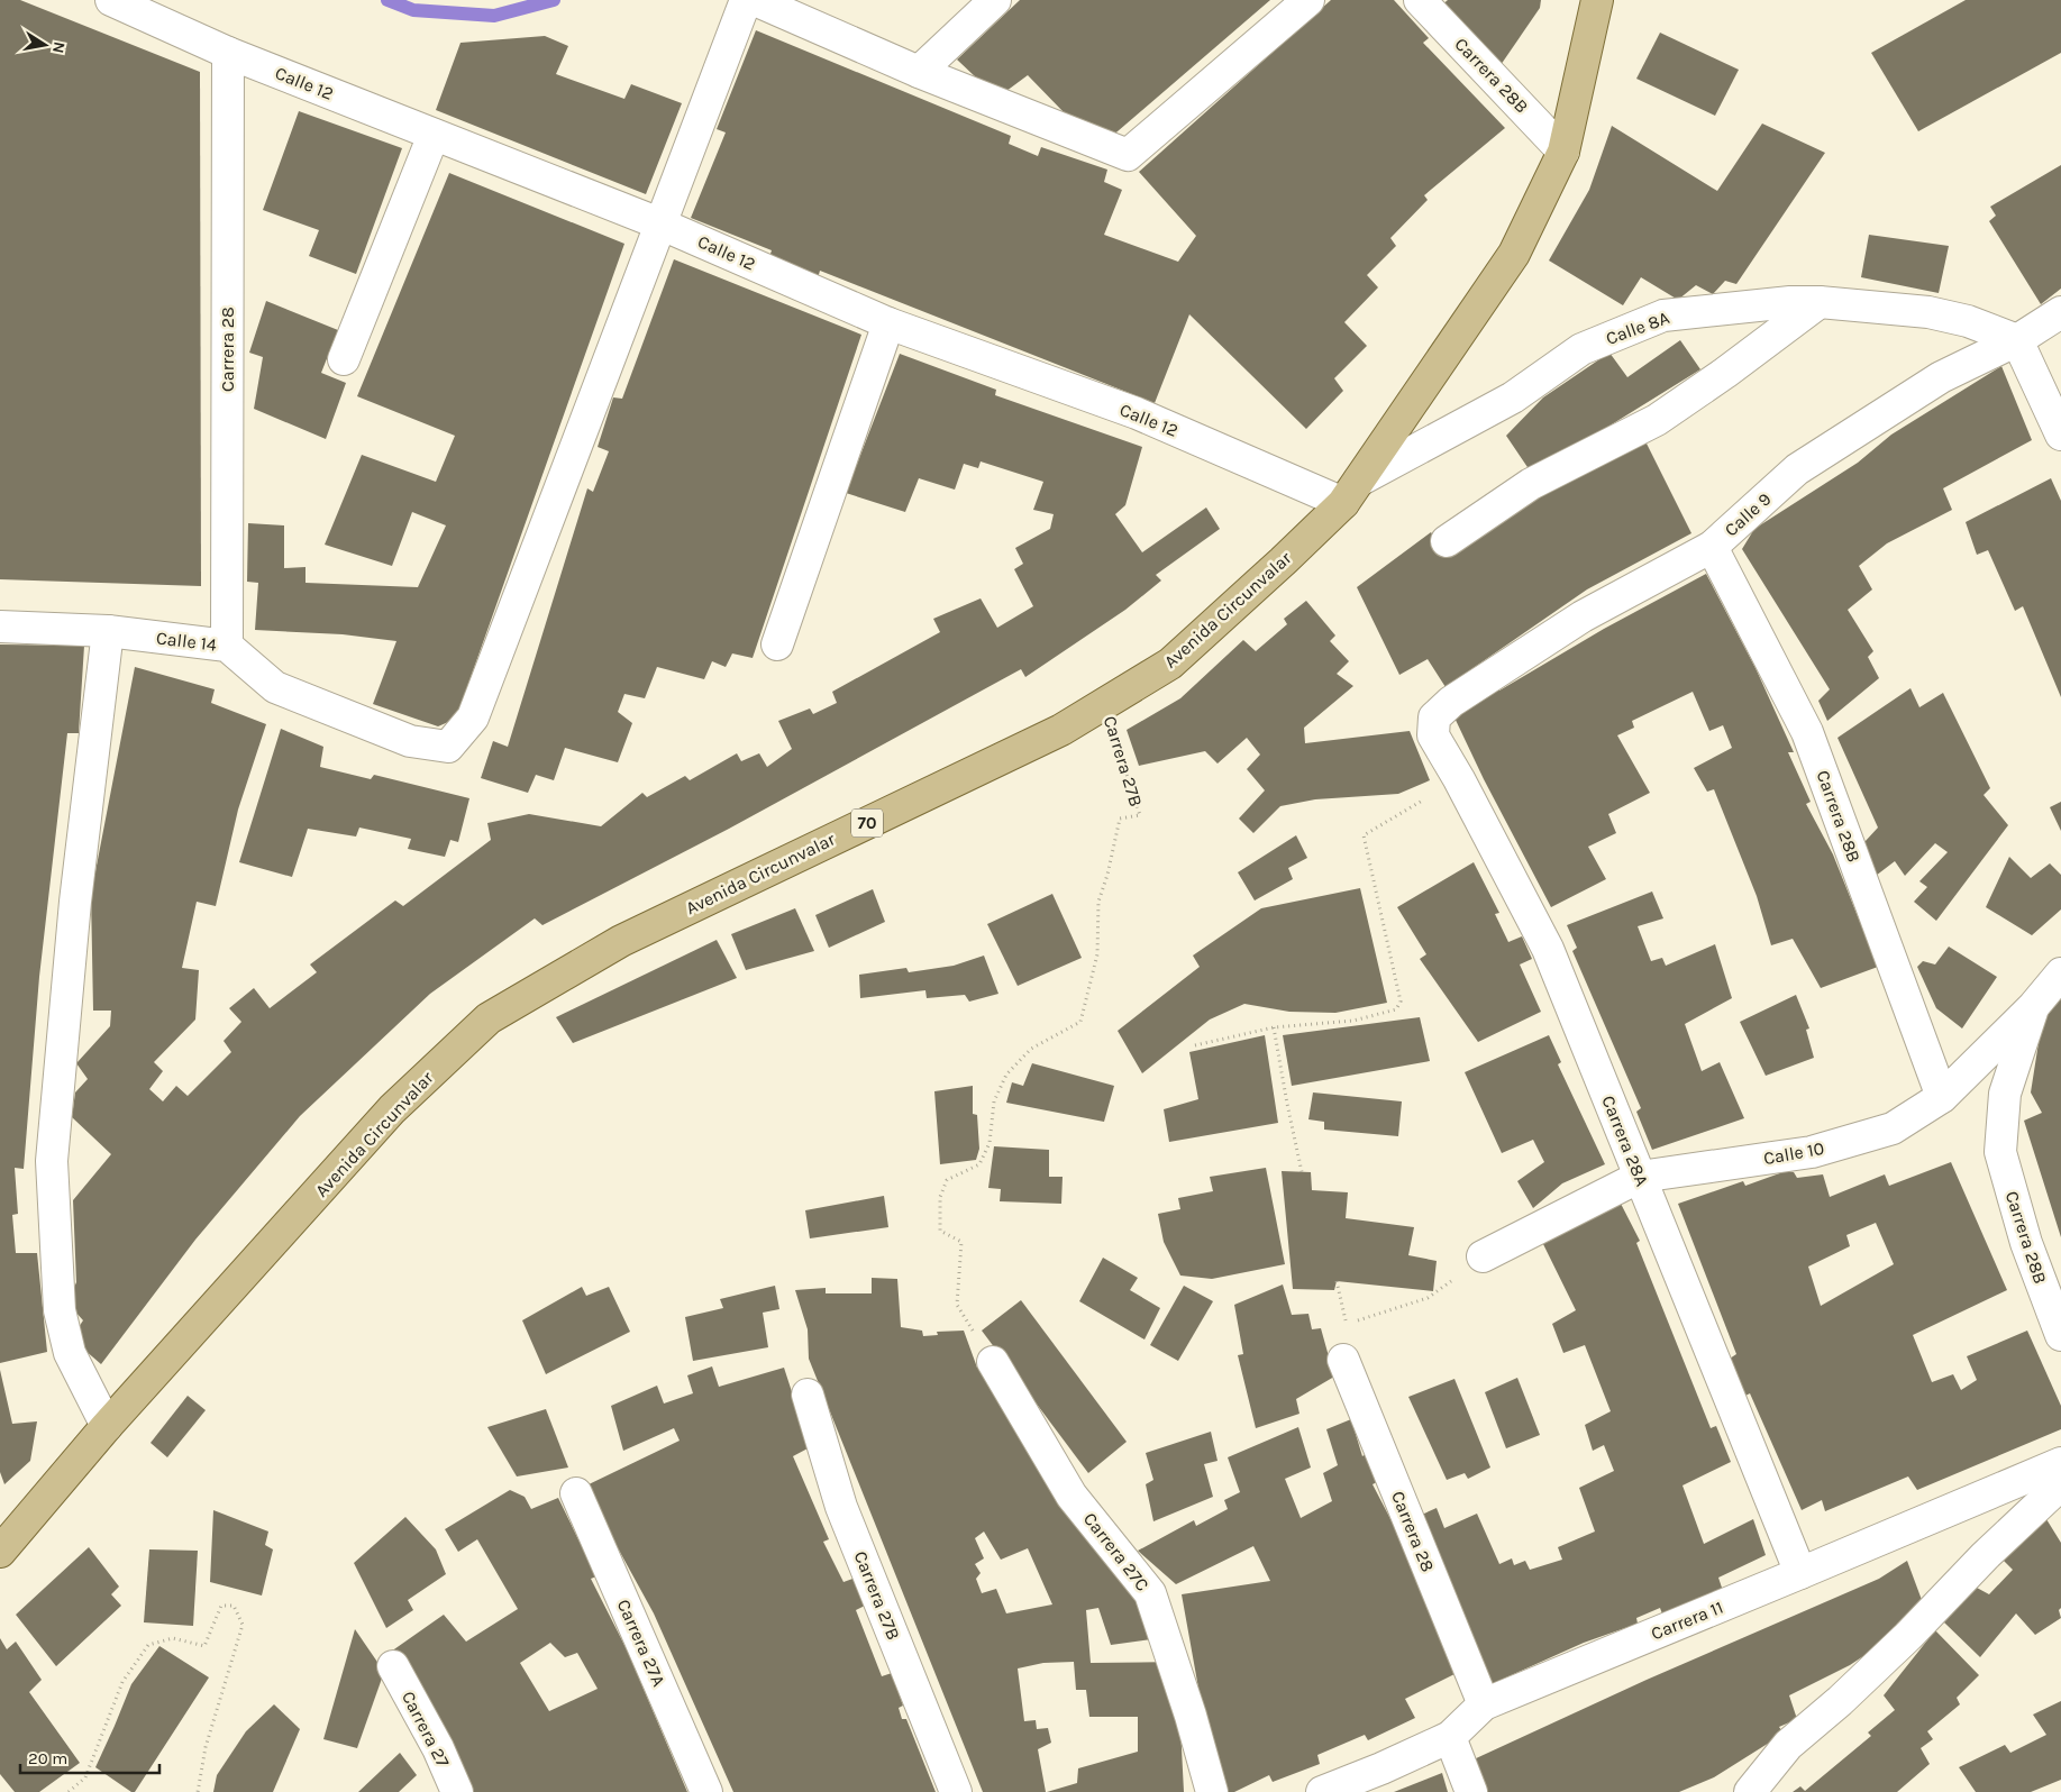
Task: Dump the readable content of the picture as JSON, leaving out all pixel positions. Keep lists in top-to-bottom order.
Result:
{
  "streets": {
    "main road": ["Avenida Circunvalar", "70"],
    "street": [
      "Carrera 28B",
      "Calle 12",
      "Calle 8A",
      "Carrera 28",
      "Calle 9",
      "Calle 14",
      "Carrera 27B",
      "Carrera 28A",
      "Calle 10",
      "Carrera 27C",
      "Carrera 11",
      "Carrera 27A",
      "Carrera 27"
    ]
  },
  "crossings": [
    ["Carrera 28B", "Calle 9"],
    ["Carrera 28B", "Avenida Circunvalar"],
    ["Carrera 28B", "Calle 10"],
    ["Calle 12", "Calle 8A"],
    ["Calle 12", "Carrera 28"],
    ["Calle 12", "Avenida Circunvalar"],
    ["Calle 12", "Calle 14"],
    ["Calle 8A", "Calle 9"],
    ["Calle 8A", "Avenida Circunvalar"],
    ["Carrera 28", "Calle 14"],
    ["Carrera 28", "Carrera 11"],
    ["Calle 9", "Carrera 28A"],
    ["Avenida Circunvalar", "Carrera 27B"],
    ["Carrera 27B", "Carrera 27C"],
    ["Carrera 28A", "Calle 10"],
    ["Carrera 28A", "Carrera 11"]
  ],
  "scale_bar": "20 m",
  "north": "right"
}
